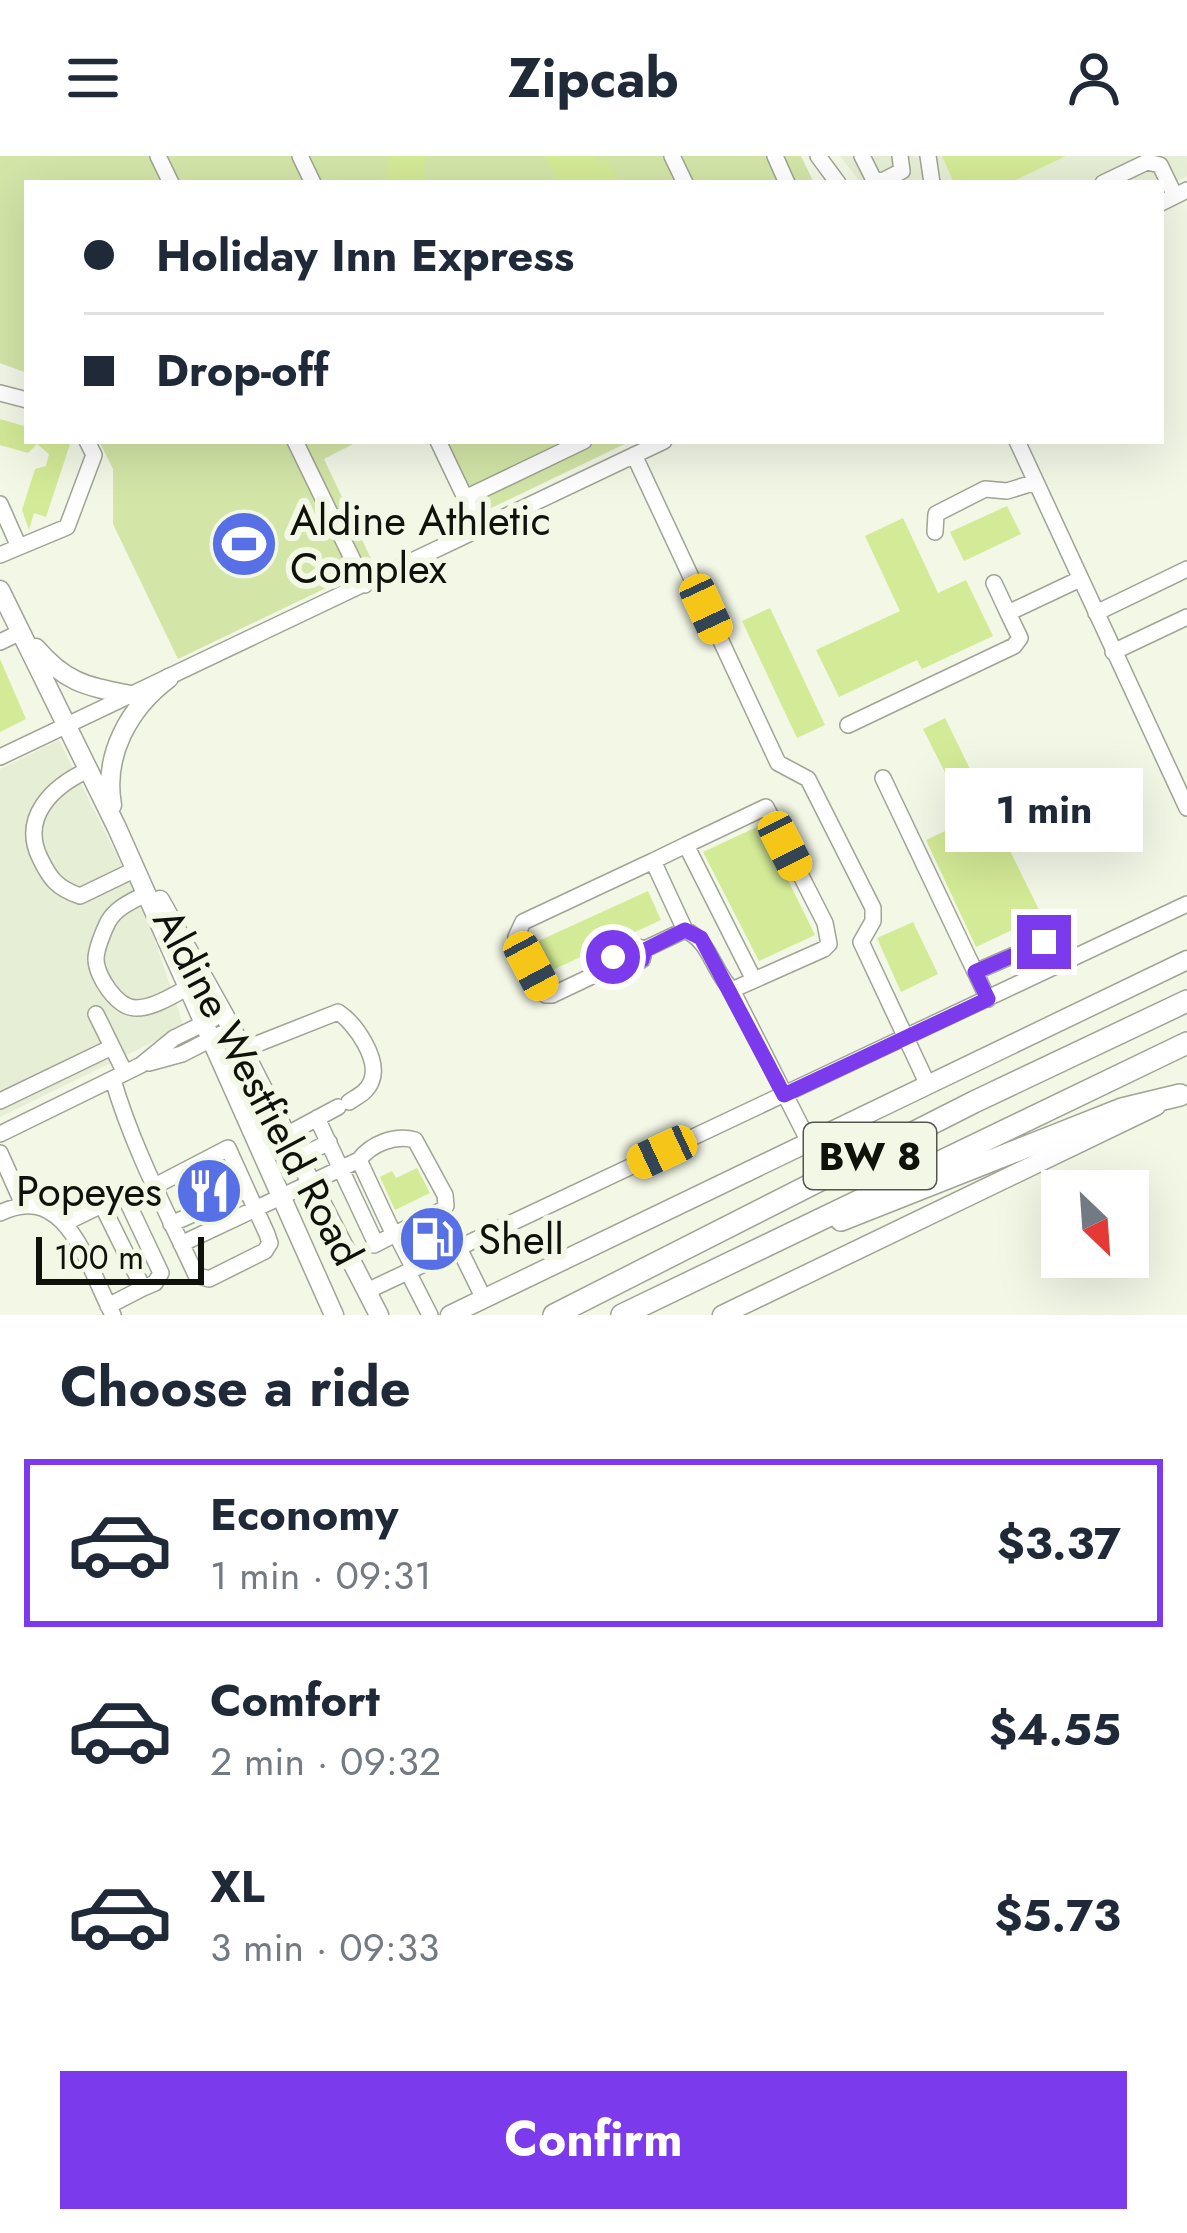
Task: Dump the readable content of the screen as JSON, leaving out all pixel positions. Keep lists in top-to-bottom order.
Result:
{
  "streets": {
    "highway": ["BW 8"],
    "main road": ["Aldine Westfield Road"]
  },
  "places": {
    "sports": ["Aldine Athletic Complex"],
    "restaurant": ["Popeyes"],
    "fuel station": ["Shell"]
  },
  "scale_bar": "100 m",
  "north": "bottom right",
  "page": {
    "header": "Zipcab",
    "banner": ["Holiday Inn Express", "Drop-off"],
    "bubble": "1 min",
    "scale": "100 m",
    "heading": "Choose a ride",
    "list": [
      {
        "name": "Economy",
        "note": "1 min · 09:31",
        "value": "$3.37"
      },
      {
        "name": "Comfort",
        "note": "2 min · 09:32",
        "value": "$4.55"
      },
      {
        "name": "XL",
        "note": "3 min · 09:33",
        "value": "$5.73"
      }
    ],
    "buttons": "Confirm"
  }
}
